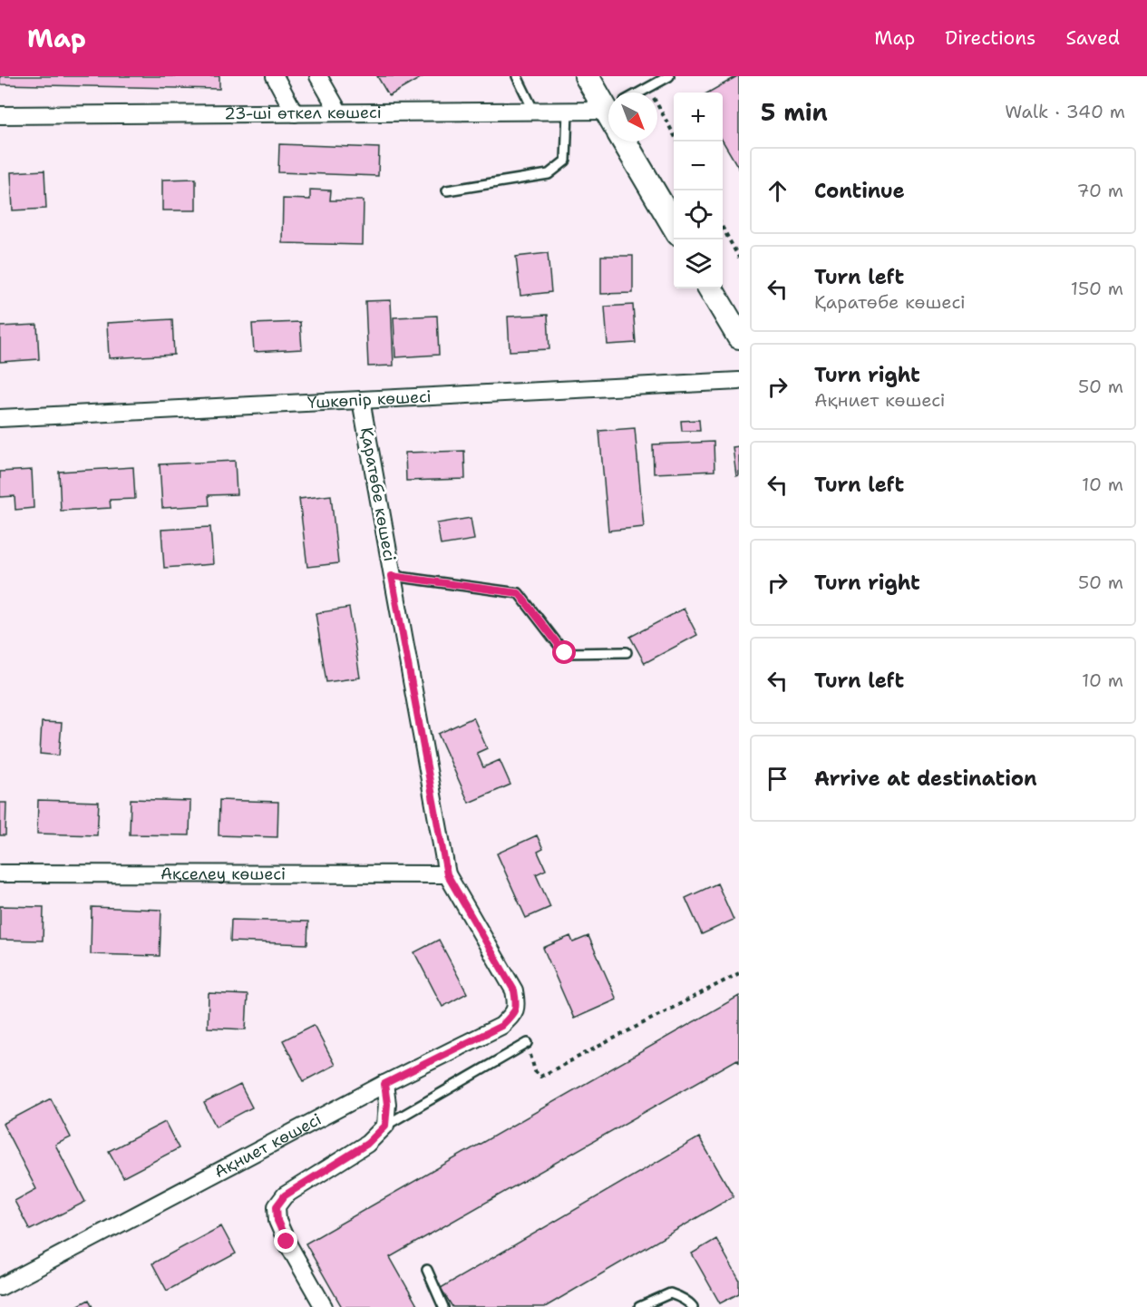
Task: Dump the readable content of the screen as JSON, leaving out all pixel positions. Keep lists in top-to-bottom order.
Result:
{
  "streets": {
    "street": [
      "23-ші өткел көшесі",
      "Үшкөпір көшесі",
      "Қаратөбе көшесі",
      "Ақселеу көшесі",
      "Ақниет көшесі"
    ]
  },
  "crossings": [
    ["Үшкөпір көшесі", "Қаратөбе көшесі"],
    ["Қаратөбе көшесі", "Ақселеу көшесі"],
    ["Қаратөбе көшесі", "Ақниет көшесі"]
  ],
  "north": "bottom right",
  "page": {
    "header": "Map",
    "nav": ["Map", "Directions", "Saved"],
    "heading": ["5 min", "Walk · 340 m"],
    "map_buttons": ["+", "−"],
    "list": [
      ["Continue", "70 m"],
      ["Turn left", "Қаратөбе көшесі", "150 m"],
      ["Turn right", "Ақниет көшесі", "50 m"],
      ["Turn left", "10 m"],
      ["Turn right", "50 m"],
      ["Turn left", "10 m"],
      "Arrive at destination"
    ]
  }
}
